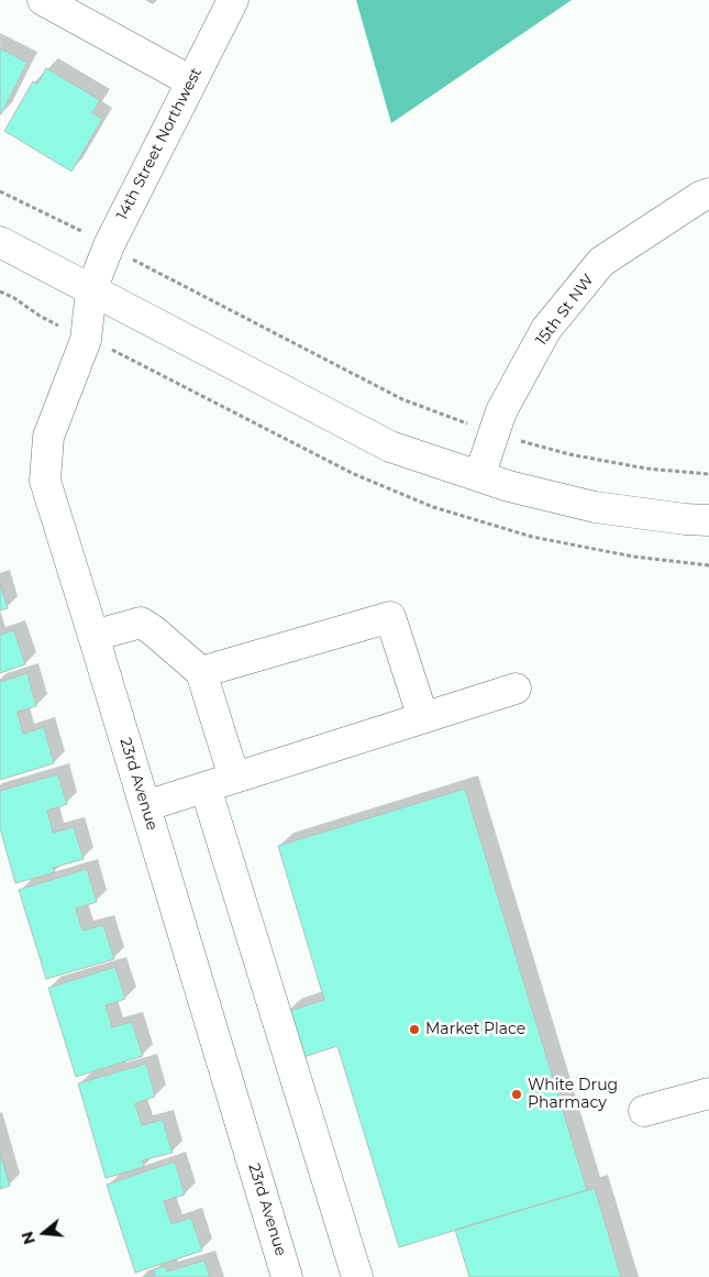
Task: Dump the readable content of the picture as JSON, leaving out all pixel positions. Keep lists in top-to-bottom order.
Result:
{
  "streets": {
    "street": ["14th Street Northwest", "15th St NW", "23rd Avenue"]
  },
  "crossings": [
    ["14th Street Northwest", "23rd Avenue"]
  ],
  "places": ["Market Place", "White Drug Pharmacy"],
  "north": "left"
}
